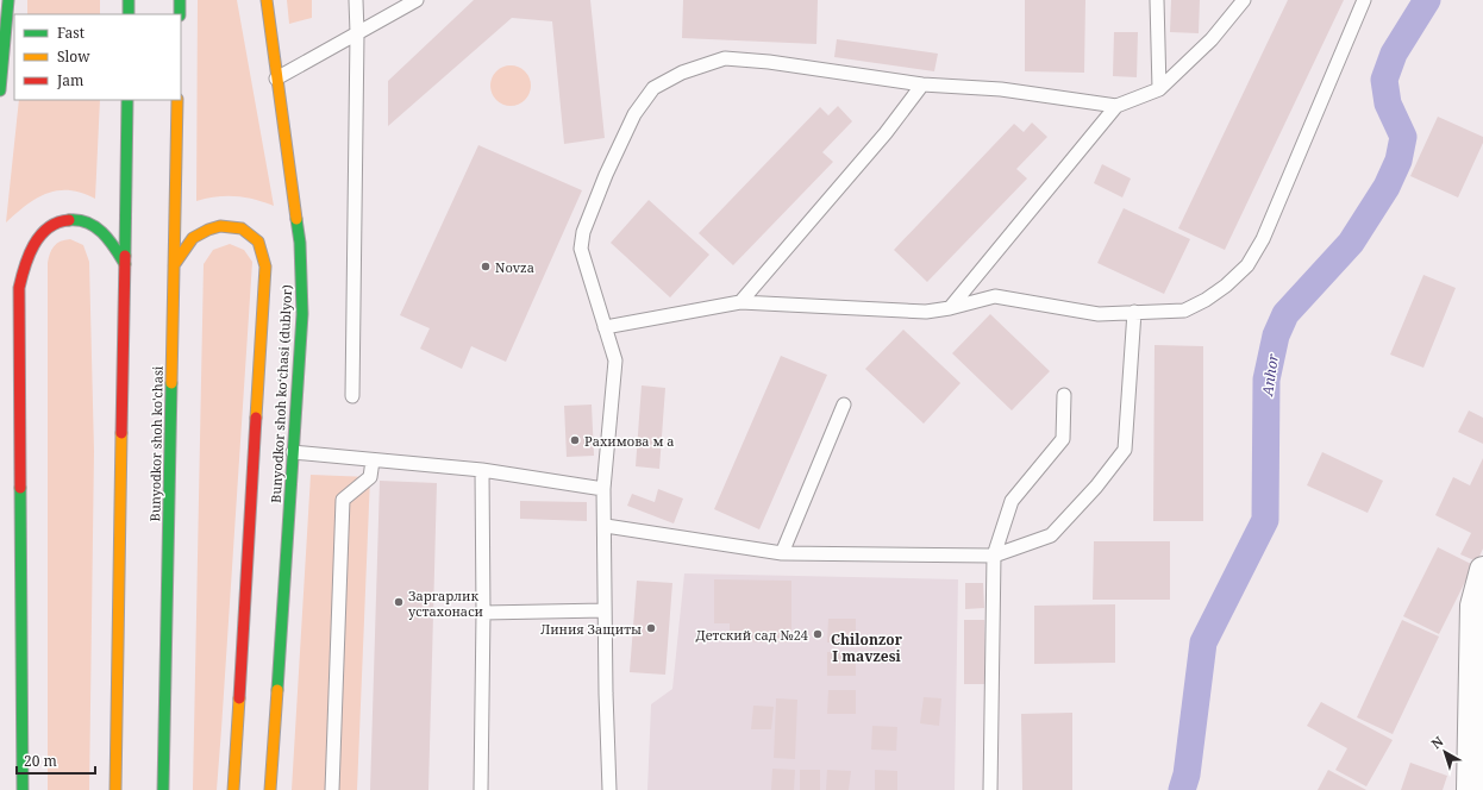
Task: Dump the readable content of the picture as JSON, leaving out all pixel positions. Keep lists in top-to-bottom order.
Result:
{
  "streets": {
    "main road": ["Bunyodkor shoh koʻchasi (dublyor)", "Bunyodkor shoh ko'chasi"]
  },
  "districts": ["Chilonzor I mavzesi"],
  "water": ["Anhor"],
  "places": [
    "Novza",
    "Рахимова м а",
    "Заргарлик устахонаси",
    "Линия Защиты",
    "Детский сад №24"
  ],
  "legend": ["Fast", "Slow", "Jam"],
  "scale_bar": "20 m",
  "north": "top left"
}
